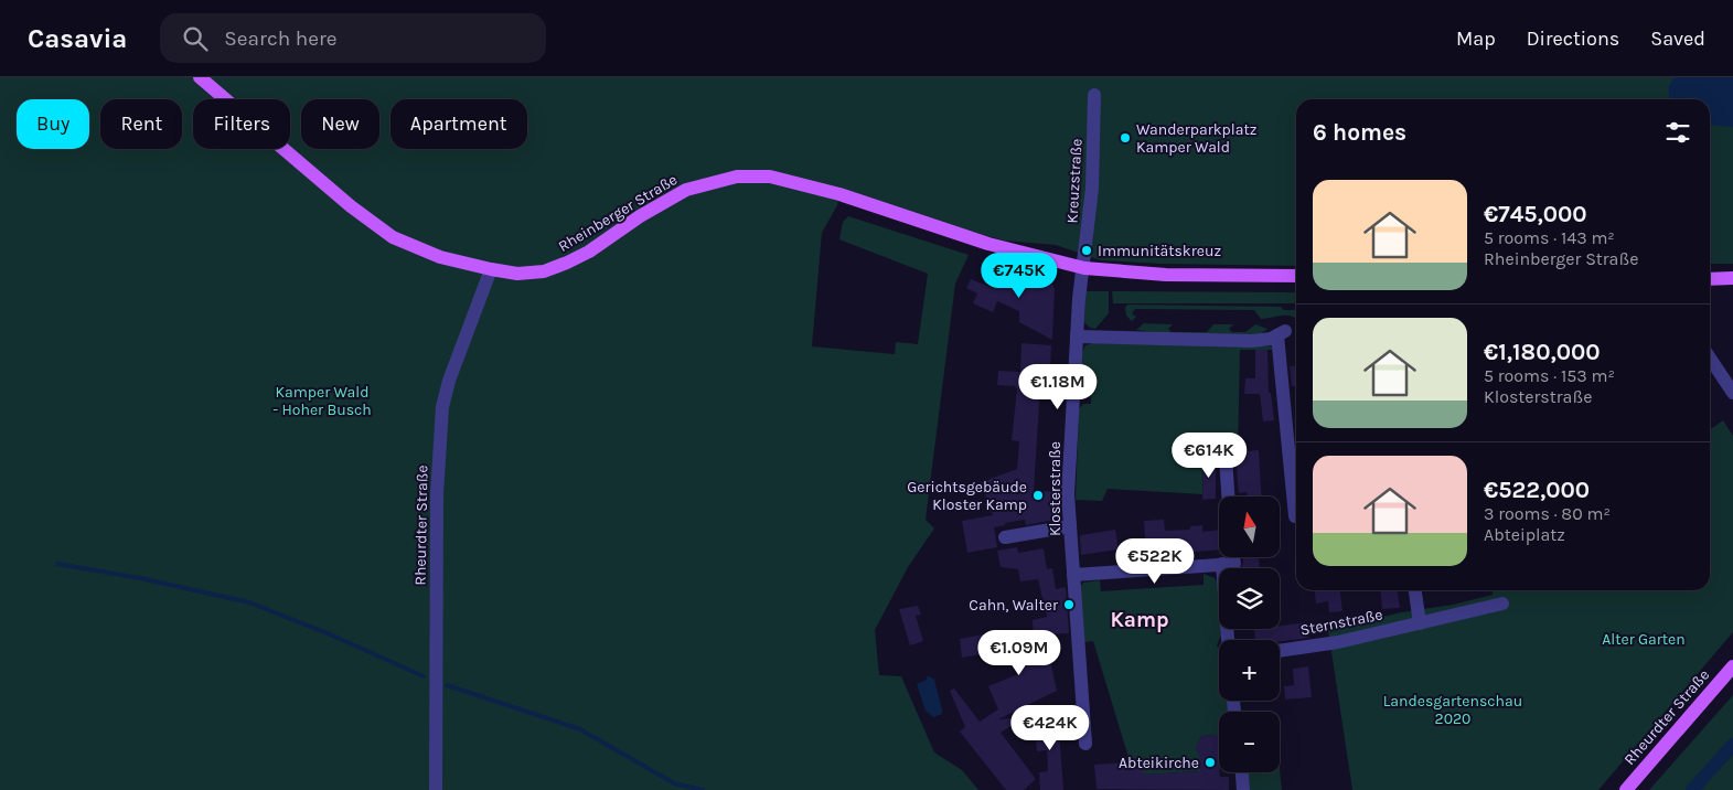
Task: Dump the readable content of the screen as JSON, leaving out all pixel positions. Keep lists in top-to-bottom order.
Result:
{
  "streets": {
    "main road": ["Rheinberger Straße", "Rheurdter Straße"],
    "street": ["Kreuzstraße", "Klosterstraße", "Sternstraße"]
  },
  "crossings": [
    ["Kreuzstraße", "Rheinberger Straße"],
    ["Kreuzstraße", "Klosterstraße"],
    ["Rheinberger Straße", "Klosterstraße"],
    ["Rheinberger Straße", "Rheurdter Straße"]
  ],
  "districts": ["Kamp"],
  "parks": ["Kamper Wald - Hoher Busch", "Alter Garten", "Landesgartenschau 2020"],
  "places": [
    "Wanderparkplatz Kamper Wald",
    "Immunitätskreuz",
    "Gerichtsgebäude Kloster Kamp",
    "Cahn, Walter",
    "Abteikirche"
  ],
  "north": "top",
  "page": {
    "header": "Casavia",
    "search": "Search here",
    "nav": ["Map", "Directions", "Saved"],
    "chip": [
      "Buy",
      "Rent",
      "Filters",
      "New",
      "Apartment"
    ],
    "heading": "6 homes",
    "list": [
      {
        "name": "€745,000",
        "note": "5 rooms · 143 m² · Rheinberger Straße"
      },
      {
        "name": "€1,180,000",
        "note": "5 rooms · 153 m² · Klosterstraße"
      },
      {
        "name": "€522,000",
        "note": "3 rooms · 80 m² · Abteiplatz"
      }
    ],
    "price": [
      "€745K",
      "€1.18M",
      "€614K",
      "€522K",
      "€1.09M",
      "€424K"
    ],
    "map_buttons": ["+", "−"]
  }
}
